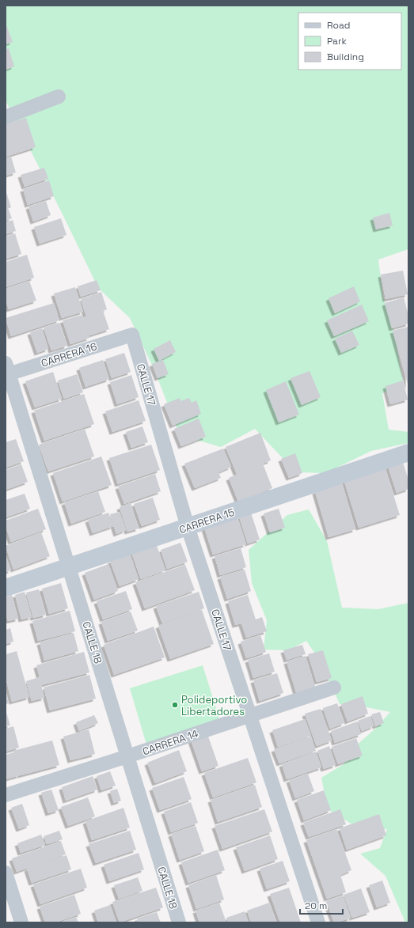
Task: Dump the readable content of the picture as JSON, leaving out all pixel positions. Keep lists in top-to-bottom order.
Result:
{
  "streets": {
    "street": [
      "CARRERA 16",
      "CALLE 17",
      "CARRERA 15",
      "CALLE 18",
      "CARRERA 14"
    ]
  },
  "crossings": [
    ["CARRERA 16", "CALLE 17"],
    ["CARRERA 16", "CALLE 18"],
    ["CALLE 17", "CARRERA 15"],
    ["CALLE 17", "CARRERA 14"],
    ["CARRERA 15", "CALLE 18"],
    ["CALLE 18", "CARRERA 14"]
  ],
  "places": ["Polideportivo Libertadores"],
  "legend": ["Road", "Park", "Building"],
  "scale_bar": "20 m"
}
